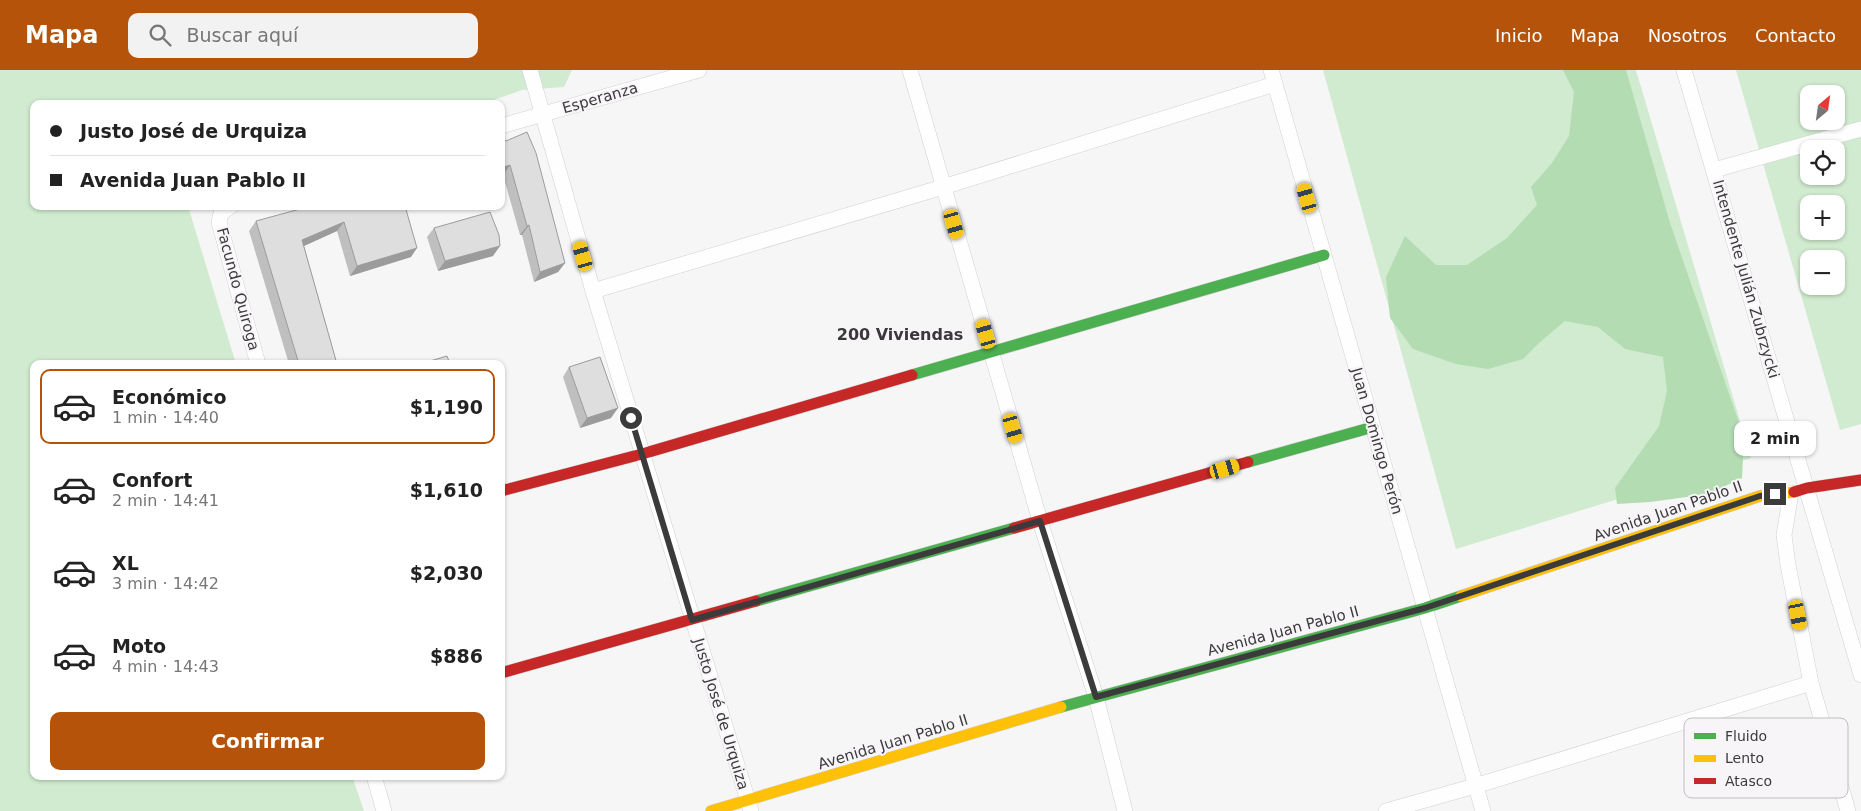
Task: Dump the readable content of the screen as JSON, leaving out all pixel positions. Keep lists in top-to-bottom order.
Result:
{
  "streets": {
    "street": [
      "Esperanza",
      "Intendente Julián Zubrzycki",
      "Facundo Quiroga",
      "Juan Domingo Perón",
      "Avenida Juan Pablo II",
      "Justo José de Urquiza"
    ]
  },
  "crossings": [
    ["Esperanza", "Justo José de Urquiza"],
    ["Intendente Julián Zubrzycki", "Avenida Juan Pablo II"],
    ["Juan Domingo Perón", "Avenida Juan Pablo II"],
    ["Avenida Juan Pablo II", "Justo José de Urquiza"]
  ],
  "districts": ["200 Viviendas"],
  "legend": ["Fluido", "Lento", "Atasco"],
  "north": "top right",
  "page": {
    "header": "Mapa",
    "search": "Buscar aquí",
    "nav": [
      "Inicio",
      "Mapa",
      "Nosotros",
      "Contacto"
    ],
    "map_buttons": ["+", "−"],
    "banner": ["Justo José de Urquiza", "Avenida Juan Pablo II"],
    "list": [
      {
        "name": "Económico",
        "note": "1 min · 14:40",
        "value": "$1,190"
      },
      {
        "name": "Confort",
        "note": "2 min · 14:41",
        "value": "$1,610"
      },
      {
        "name": "XL",
        "note": "3 min · 14:42",
        "value": "$2,030"
      },
      {
        "name": "Moto",
        "note": "4 min · 14:43",
        "value": "$886"
      }
    ],
    "bubble": "2 min",
    "buttons": "Confirmar"
  }
}
